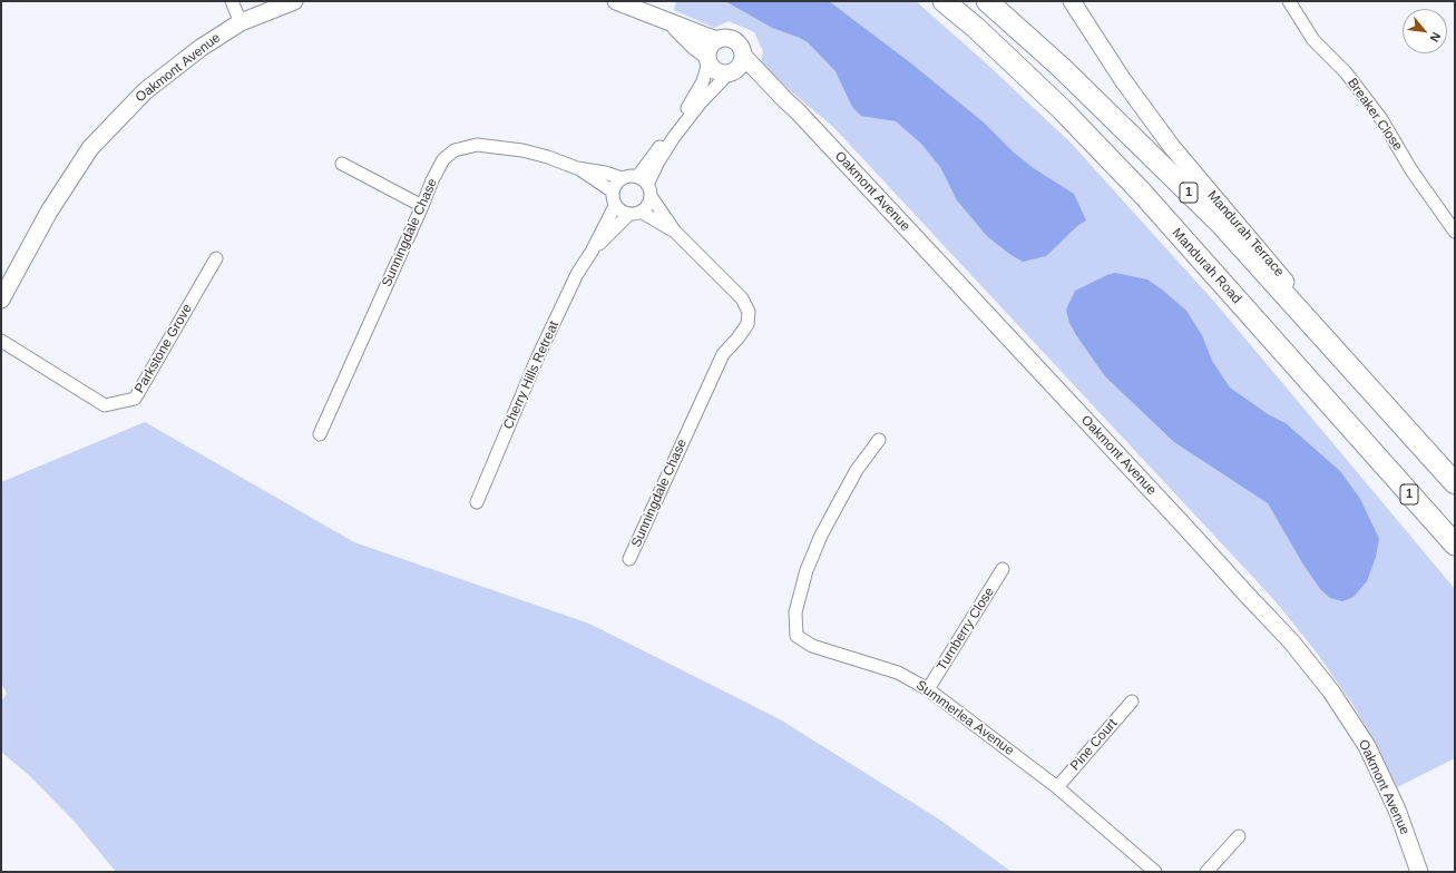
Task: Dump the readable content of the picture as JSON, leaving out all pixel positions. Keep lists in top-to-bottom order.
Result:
{
  "streets": {
    "highway": ["1", "Mandurah Road"],
    "street": [
      "Oakmont Avenue",
      "Breaker Close",
      "Sunningdale Chase",
      "Mandurah Terrace",
      "Parkstone Grove",
      "Cherry Hills Retreat",
      "Turnberry Close",
      "Summerlea Avenue",
      "Pine Court"
    ]
  },
  "crossings": [
    ["1", "Mandurah Terrace"],
    ["Sunningdale Chase", "Cherry Hills Retreat"],
    ["Turnberry Close", "Summerlea Avenue"],
    ["Summerlea Avenue", "Pine Court"]
  ],
  "north": "bottom right"
}
